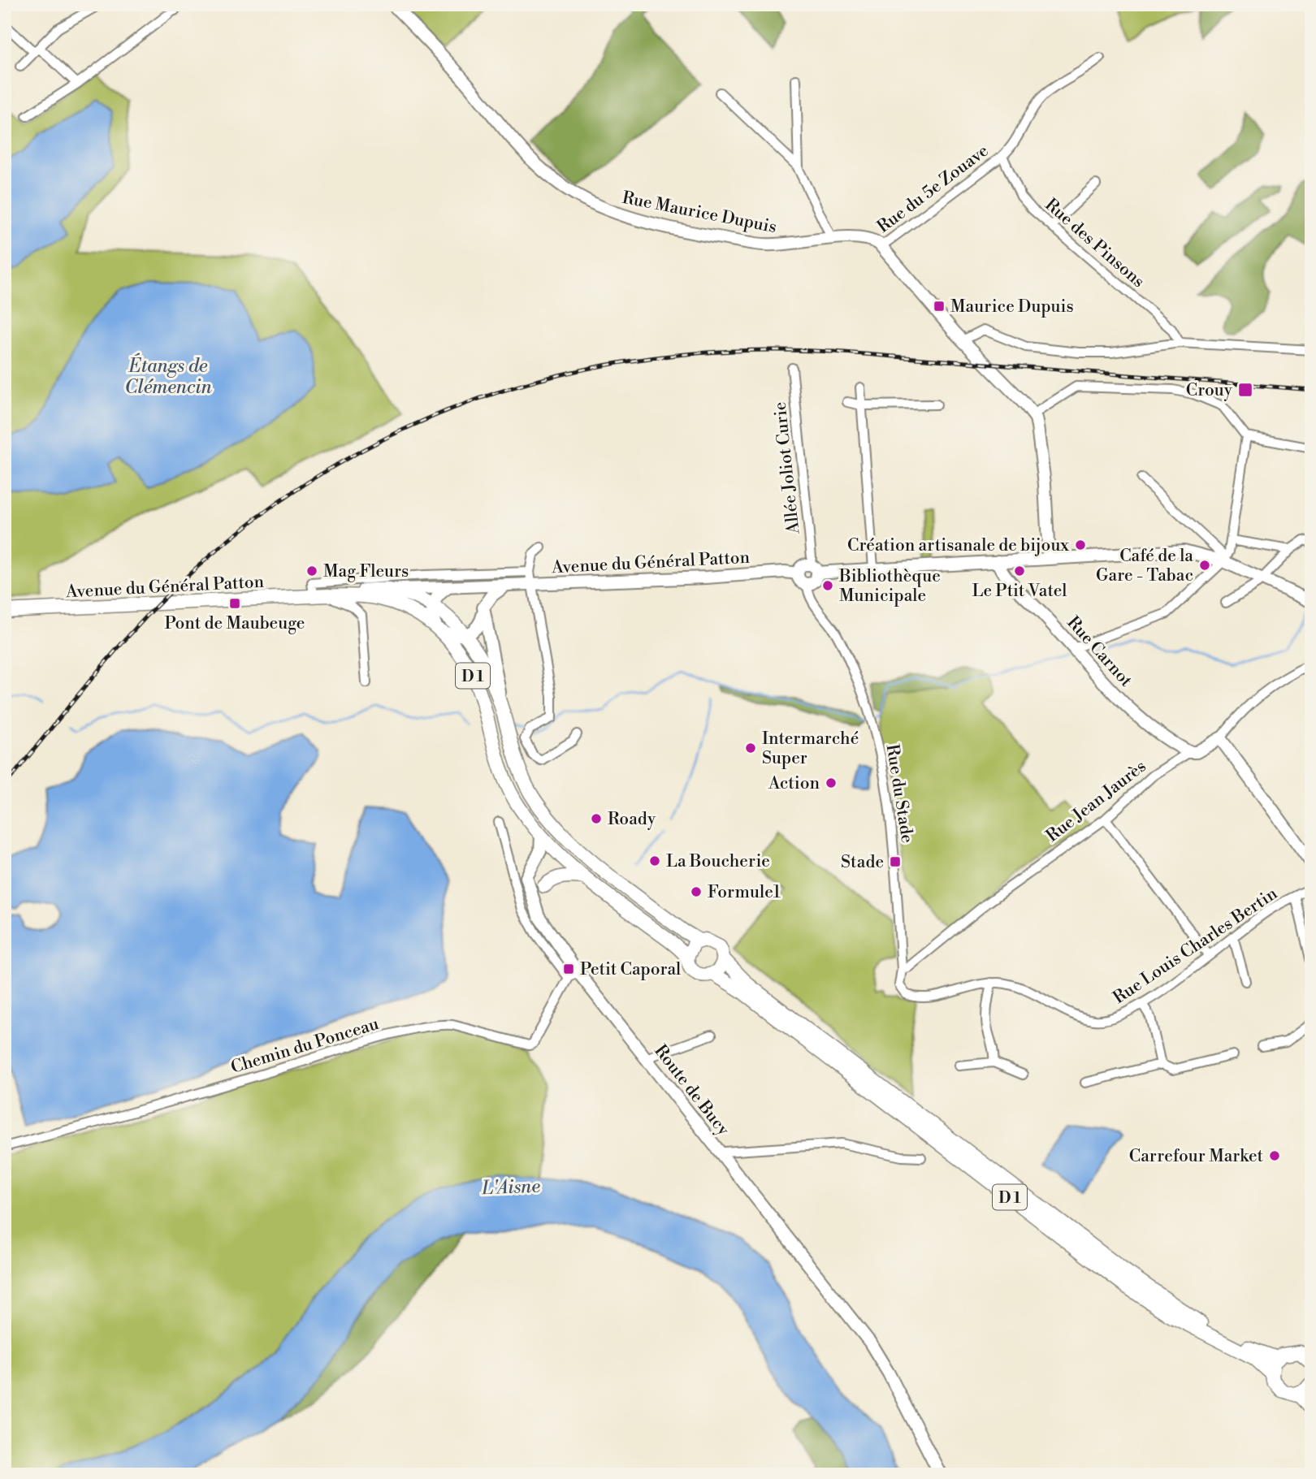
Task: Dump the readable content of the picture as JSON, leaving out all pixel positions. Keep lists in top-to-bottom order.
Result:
{
  "streets": {
    "main road": [
      "Rue Maurice Dupuis",
      "Avenue du Général Patton",
      "Rue Carnot",
      "D 1",
      "Rue Jean Jaurès",
      "Route de Bucy"
    ],
    "street": [
      "Rue du 5e Zouave",
      "Rue des Pinsons",
      "Allée Joliot Curie",
      "Rue du Stade",
      "Rue Louis Charles Bertin",
      "Chemin du Ponceau"
    ]
  },
  "crossings": [
    ["Rue du 5e Zouave", "Rue Maurice Dupuis"],
    ["Rue du 5e Zouave", "Rue des Pinsons"],
    ["Allée Joliot Curie", "Avenue du Général Patton"],
    ["Allée Joliot Curie", "Rue du Stade"],
    ["Avenue du Général Patton", "D 1"],
    ["Avenue du Général Patton", "Rue du Stade"],
    ["Rue Carnot", "Rue Jean Jaurès"],
    ["D 1", "Route de Bucy"],
    ["Rue du Stade", "Rue Jean Jaurès"],
    ["Rue du Stade", "Rue Louis Charles Bertin"],
    ["Chemin du Ponceau", "Route de Bucy"]
  ],
  "water": ["Étangs de Clémencin", "L'Aisne"],
  "places": {
    "transit": [
      "Maurice Dupuis",
      "Crouy",
      "Pont de Maubeuge",
      "Stade",
      "Petit Caporal"
    ],
    "other": [
      "Création artisanale de bijoux",
      "Café de la Gare - Tabac",
      "Mag Fleurs",
      "Le Ptit Vatel",
      "Bibliothèque Municipale",
      "Intermarché Super",
      "Action",
      "Roady",
      "La Boucherie",
      "Formule1",
      "Carrefour Market"
    ]
  }
}
